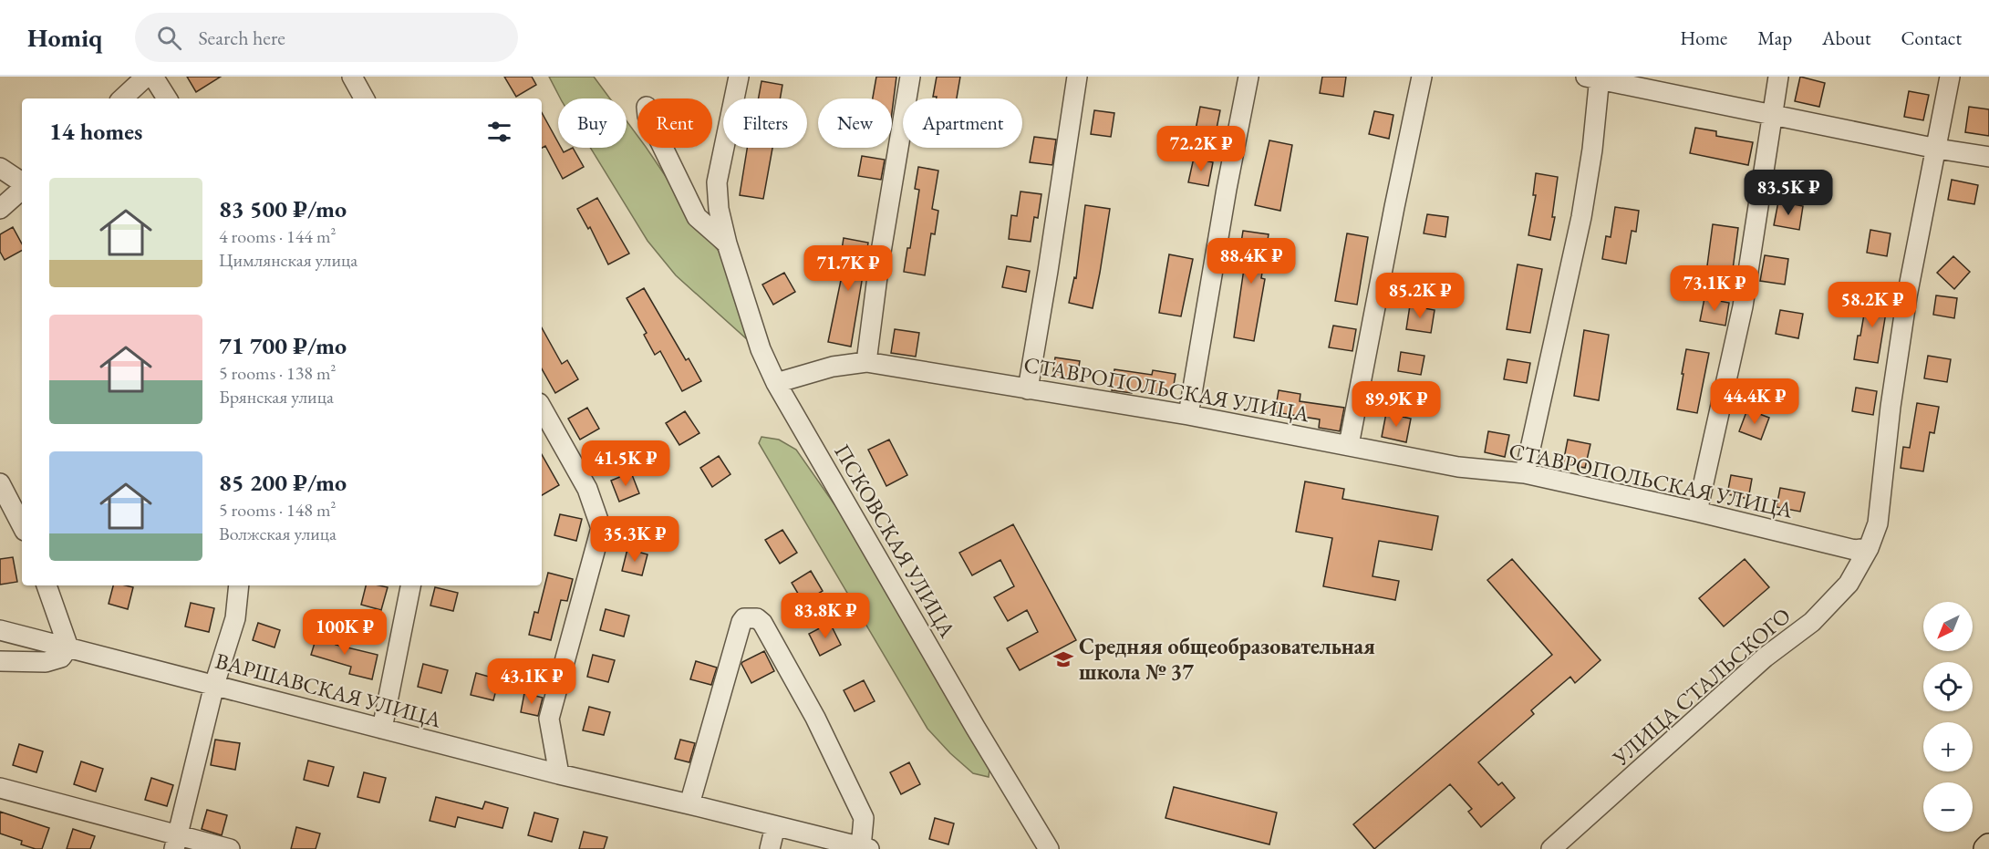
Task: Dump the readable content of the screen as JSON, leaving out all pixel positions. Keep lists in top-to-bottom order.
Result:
{
  "streets": {
    "street": [
      "СТАВРОПОЛЬСКАЯ УЛИЦА",
      "ПСКОВСКАЯ УЛИЦА",
      "УЛИЦА СТАЛЬСКОГО",
      "ВАРШАВСКАЯ УЛИЦА"
    ]
  },
  "crossings": [
    ["СТАВРОПОЛЬСКАЯ УЛИЦА", "ПСКОВСКАЯ УЛИЦА"],
    ["СТАВРОПОЛЬСКАЯ УЛИЦА", "УЛИЦА СТАЛЬСКОГО"]
  ],
  "places": {
    "school or university": ["Средняя общеобразовательная школа № 37"]
  },
  "north": "bottom left",
  "page": {
    "header": "Homiq",
    "search": "Search here",
    "nav": [
      "Home",
      "Map",
      "About",
      "Contact"
    ],
    "chip": [
      "Buy",
      "Rent",
      "Filters",
      "New",
      "Apartment"
    ],
    "heading": "14 homes",
    "price": [
      "72.2K ₽",
      "83.5K ₽",
      "88.4K ₽",
      "71.7K ₽",
      "73.1K ₽",
      "85.2K ₽",
      "58.2K ₽",
      "44.4K ₽",
      "89.9K ₽",
      "41.5K ₽",
      "35.3K ₽",
      "83.8K ₽",
      "100K ₽",
      "43.1K ₽"
    ],
    "list": [
      {
        "name": "83 500 ₽/mo",
        "note": "4 rooms · 144 m² · Цимлянская улица"
      },
      {
        "name": "71 700 ₽/mo",
        "note": "5 rooms · 138 m² · Брянская улица"
      },
      {
        "name": "85 200 ₽/mo",
        "note": "5 rooms · 148 m² · Волжская улица"
      }
    ],
    "map_buttons": ["+", "−"]
  }
}
